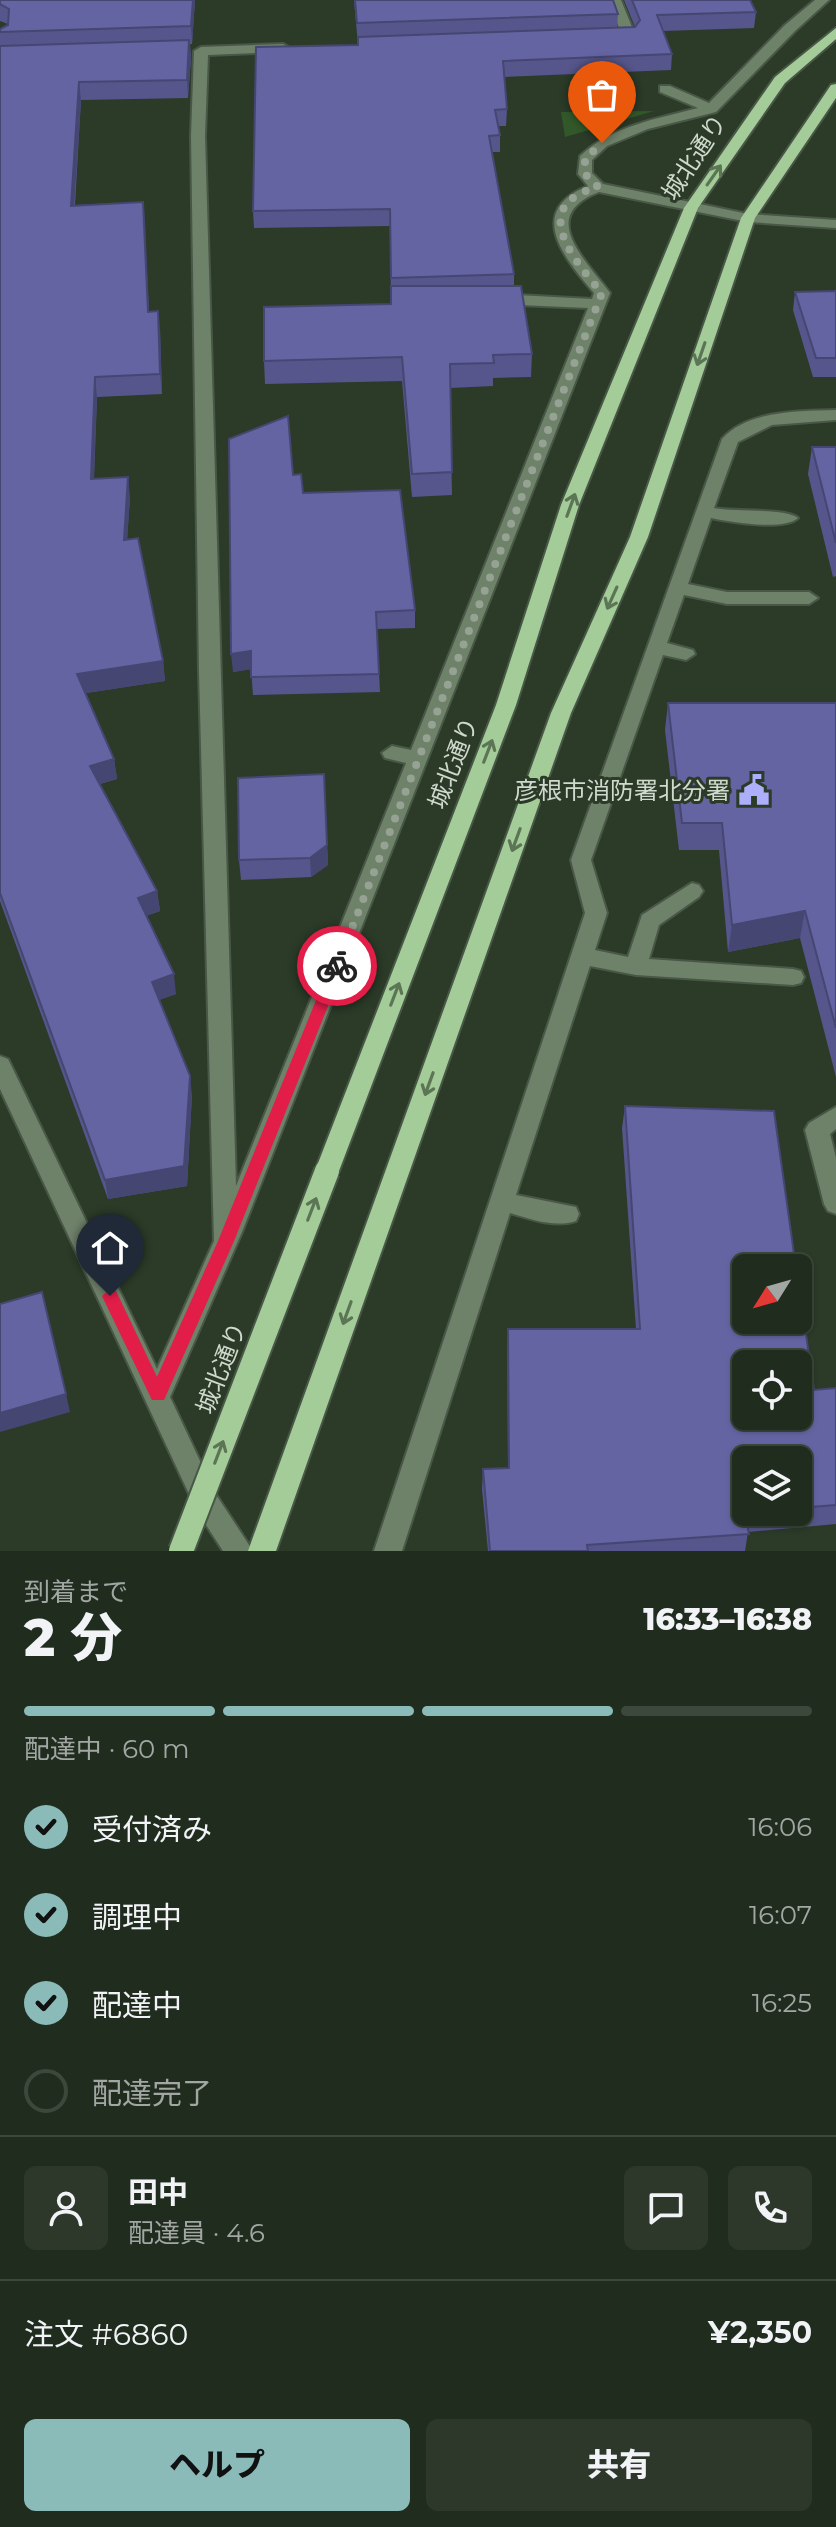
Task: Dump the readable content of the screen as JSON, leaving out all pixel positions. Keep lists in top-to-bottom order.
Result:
{
  "streets": {
    "main road": ["城北通り"]
  },
  "places": {
    "public building": ["彦根市消防署北分署"]
  },
  "north": "bottom left",
  "page": {
    "heading": ["2 分", "到着まで", "16:33–16:38"],
    "panel": [
      "田中",
      "配達員 · 4.6",
      "注文 #6860",
      "¥2,350"
    ],
    "bar": "配達中 · 60 m",
    "list": [
      ["受付済み", "16:06"],
      ["調理中", "16:07"],
      ["配達中", "16:25"],
      "配達完了"
    ],
    "buttons": ["ヘルプ", "共有"]
  }
}
